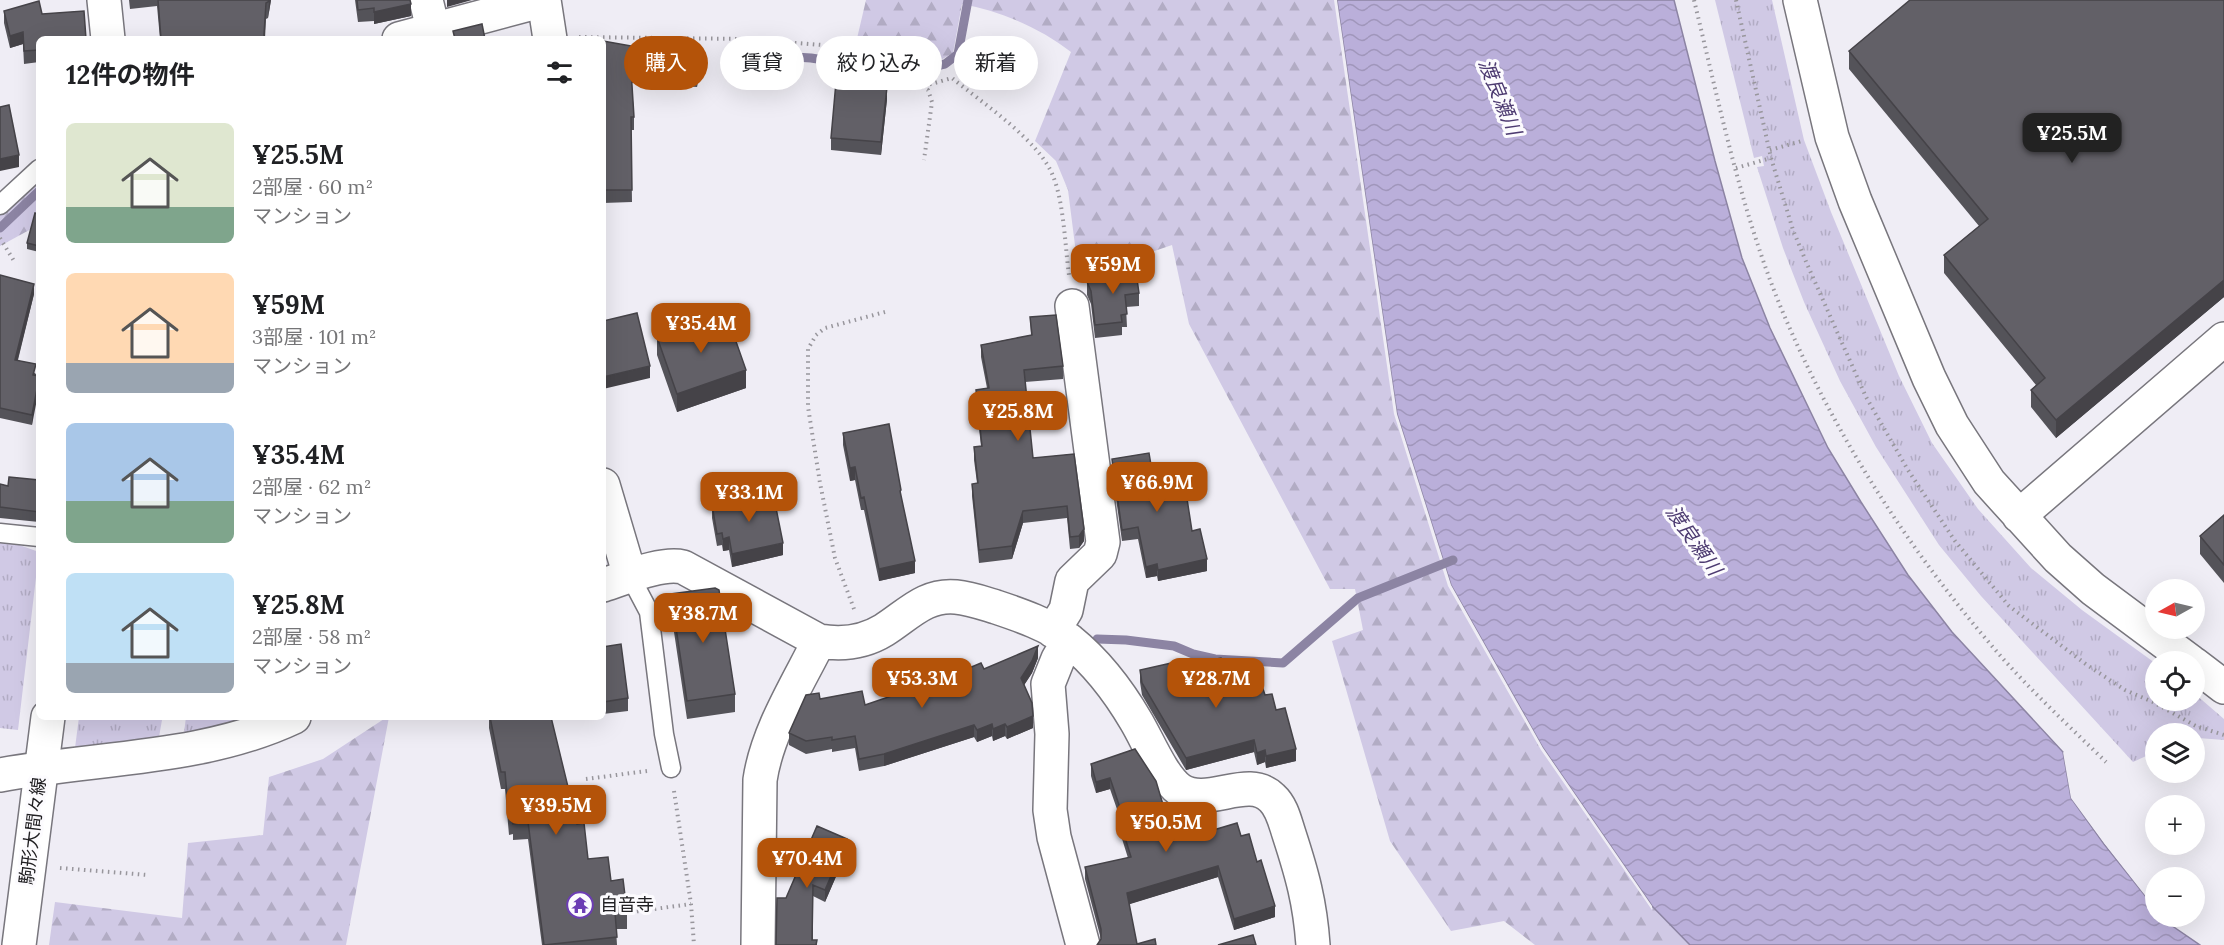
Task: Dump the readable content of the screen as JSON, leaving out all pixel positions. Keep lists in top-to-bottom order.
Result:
{
  "streets": {
    "street": ["駒形大間々線"]
  },
  "water": ["渡良瀬川"],
  "places": {
    "temple": ["自音寺"]
  },
  "north": "left",
  "page": {
    "chip": [
      "購入",
      "賃貸",
      "絞り込み",
      "新着"
    ],
    "heading": "12件の物件",
    "list": [
      {
        "name": "¥25.5M",
        "note": "2部屋 · 60 m² · マンション"
      },
      {
        "name": "¥59M",
        "note": "3部屋 · 101 m² · マンション"
      },
      {
        "name": "¥35.4M",
        "note": "2部屋 · 62 m² · マンション"
      },
      {
        "name": "¥25.8M",
        "note": "2部屋 · 58 m² · マンション"
      }
    ],
    "price": [
      "¥25.5M",
      "¥59M",
      "¥35.4M",
      "¥25.8M",
      "¥66.9M",
      "¥33.1M",
      "¥38.7M",
      "¥53.3M",
      "¥28.7M",
      "¥39.5M",
      "¥50.5M",
      "¥70.4M"
    ],
    "map_buttons": ["+", "−"]
  }
}
